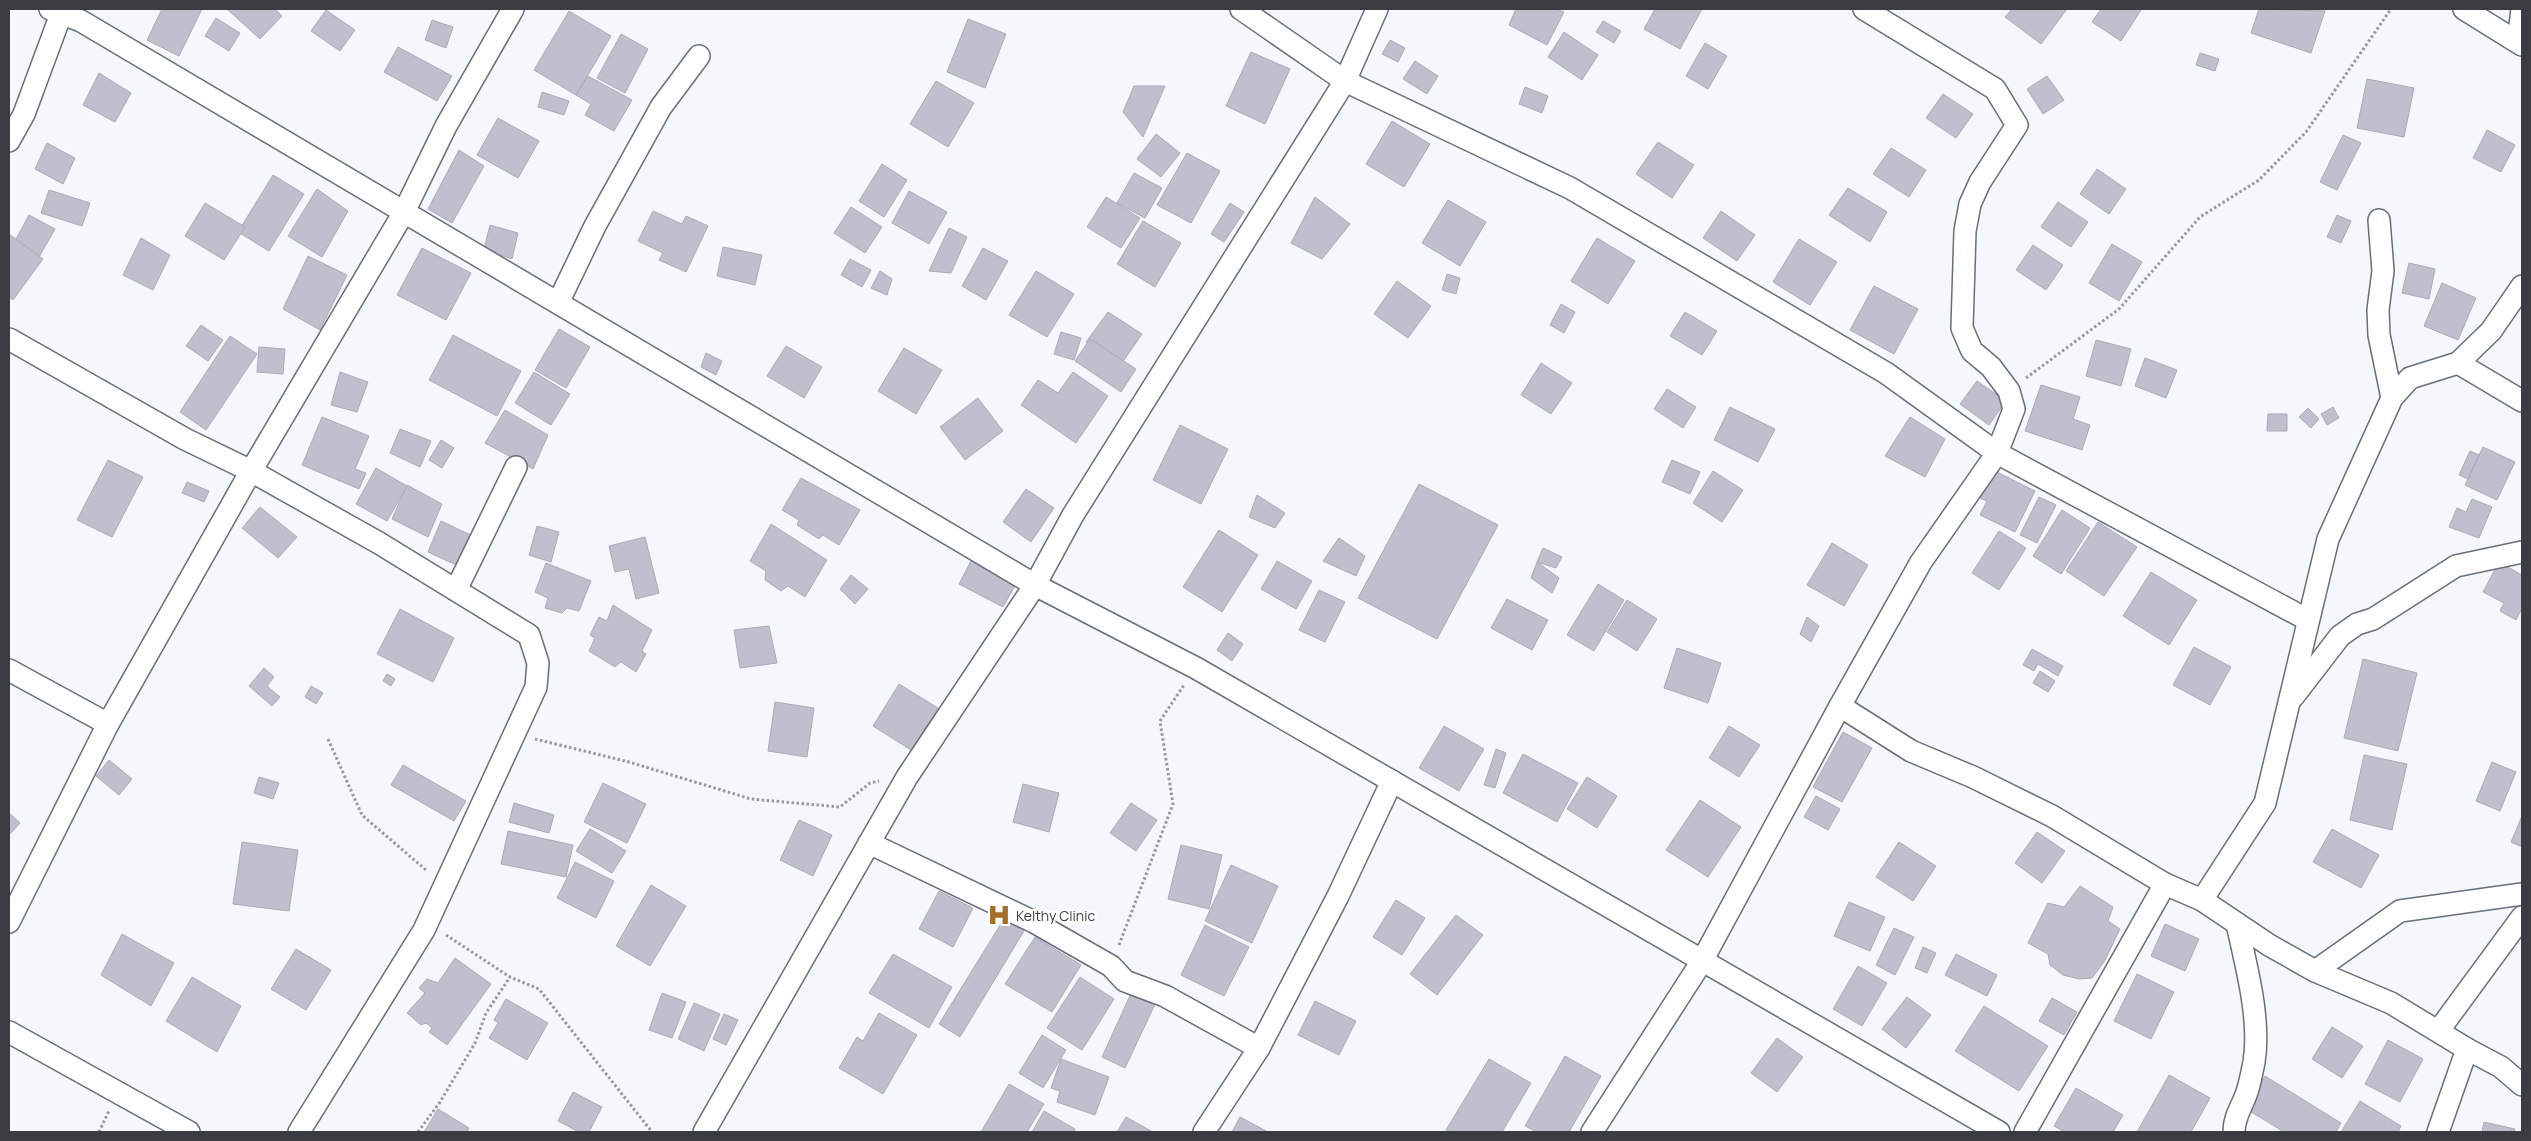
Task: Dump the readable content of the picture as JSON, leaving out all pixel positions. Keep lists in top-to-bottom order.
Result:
{
  "places": {
    "hospital": ["Kelthy Clinic"]
  }
}
